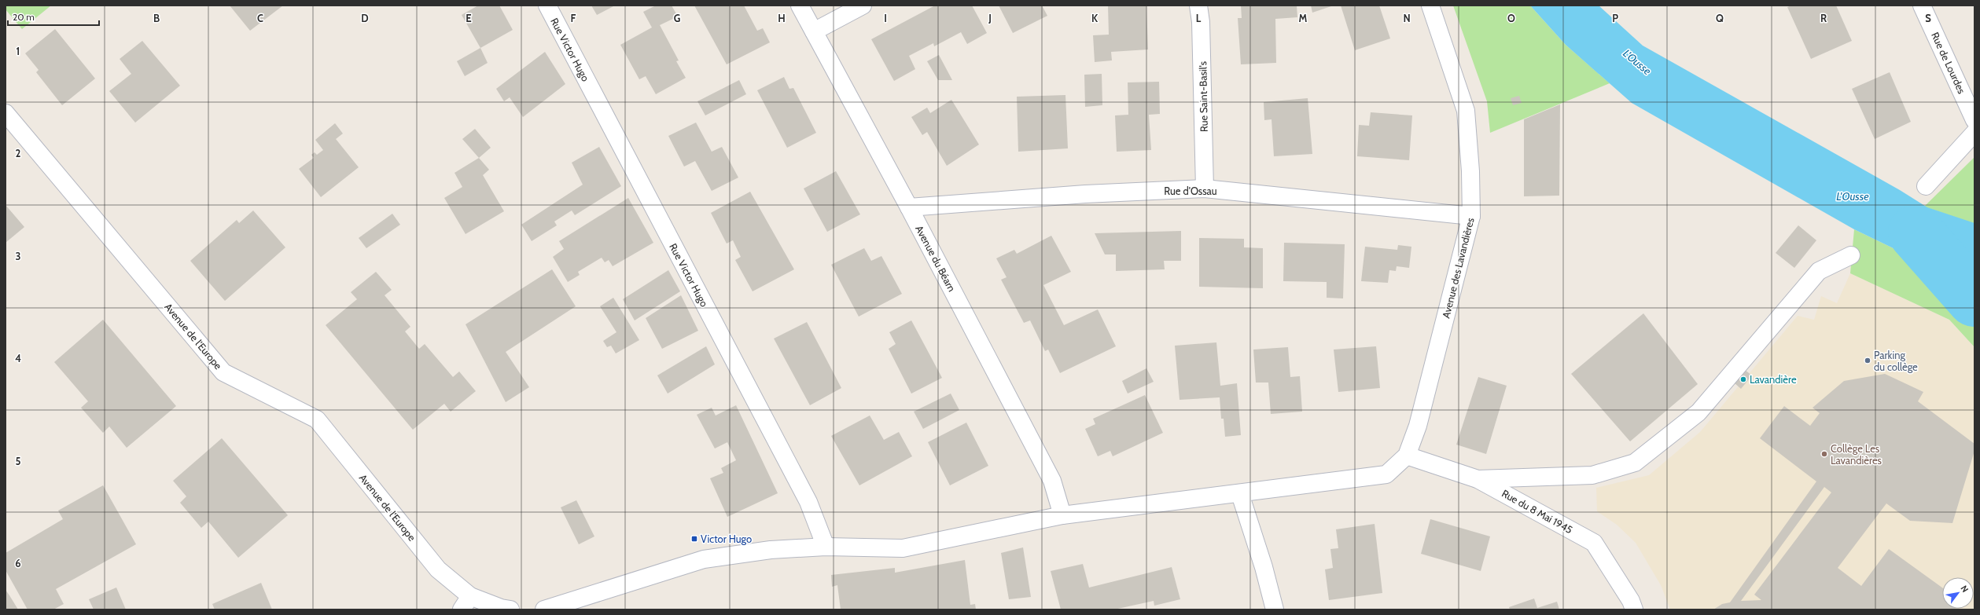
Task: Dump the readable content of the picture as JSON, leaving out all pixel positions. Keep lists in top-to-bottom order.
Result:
{
  "streets": {
    "street": [
      "Rue Victor Hugo",
      "Rue de Lourdes",
      "Rue Saint-Basil's",
      "Rue d'Ossau",
      "Avenue du Béarn",
      "Avenue des Lavandières",
      "Avenue de l'Europe",
      "Rue du 8 Mai 1945"
    ]
  },
  "crossings": [
    ["Rue Saint-Basil's", "Rue d'Ossau"],
    ["Rue d'Ossau", "Avenue du Béarn"],
    ["Rue d'Ossau", "Avenue des Lavandières"],
    ["Avenue des Lavandières", "Rue du 8 Mai 1945"]
  ],
  "water": ["L'Ousse"],
  "places": {
    "other": ["Parking du collège", "Lavandière", "Collège Les Lavandières"],
    "transit": ["Victor Hugo"]
  },
  "scale_bar": "20 m",
  "north": "top right",
  "grid": {
    "columns": [
      "B",
      "C",
      "D",
      "E",
      "F",
      "G",
      "H",
      "I",
      "J",
      "K",
      "L",
      "M",
      "N",
      "O",
      "P",
      "Q",
      "R",
      "S"
    ],
    "rows": [
      "1",
      "2",
      "3",
      "4",
      "5",
      "6"
    ]
  }
}
